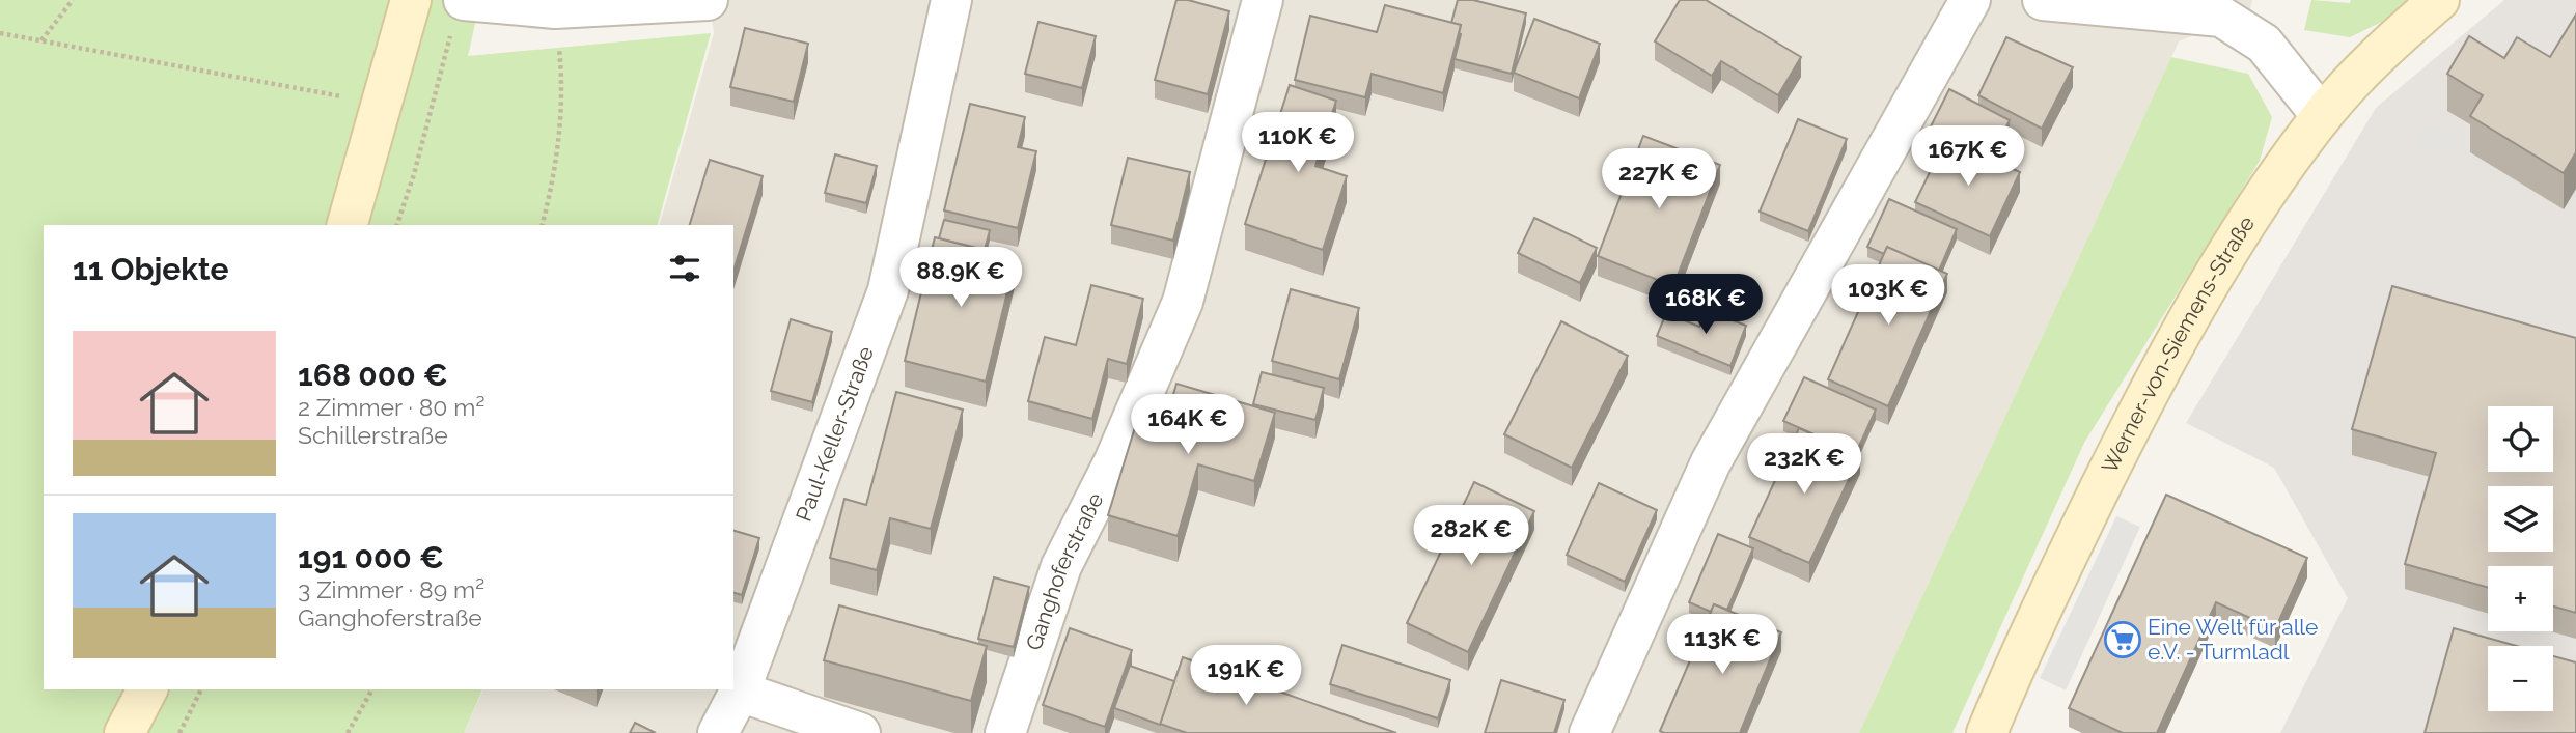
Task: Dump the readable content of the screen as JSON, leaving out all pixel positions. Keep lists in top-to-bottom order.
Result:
{
  "streets": {
    "street": ["Werner-von-Siemens-Straße", "Paul-Keller-Straße", "Ganghoferstraße"]
  },
  "places": {
    "supermarket": ["Eine Welt für alle e.V. - Turmladl"]
  },
  "page": {
    "price": [
      "110K €",
      "167K €",
      "227K €",
      "88.9K €",
      "103K €",
      "168K €",
      "164K €",
      "232K €",
      "282K €",
      "113K €",
      "191K €"
    ],
    "heading": "11 Objekte",
    "list": [
      {
        "name": "168 000 €",
        "note": "2 Zimmer · 80 m² · Schillerstraße"
      },
      {
        "name": "191 000 €",
        "note": "3 Zimmer · 89 m² · Ganghoferstraße"
      }
    ],
    "map_buttons": ["+", "−"]
  }
}
